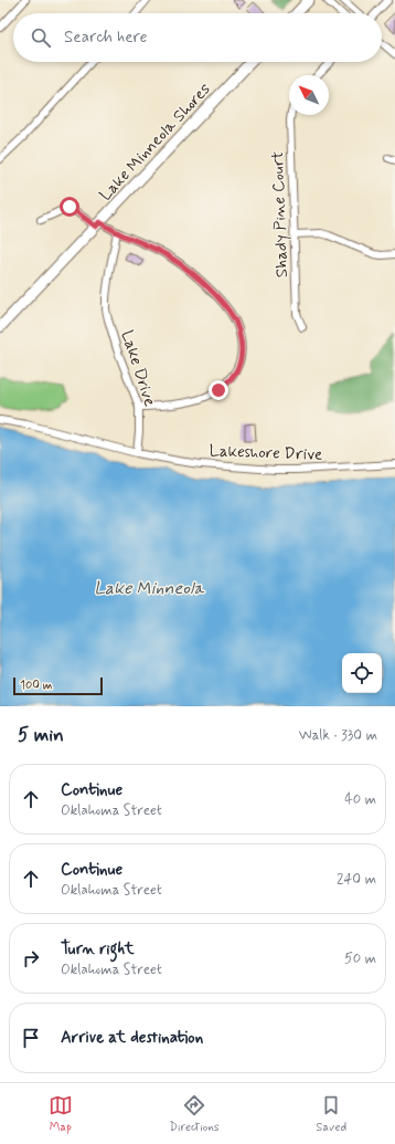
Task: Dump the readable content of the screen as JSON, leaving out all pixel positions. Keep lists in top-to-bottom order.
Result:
{
  "streets": {
    "main road": ["Lake Minneola Shores"],
    "street": ["Shady Pine Court", "Lake Drive", "Lakeshore Drive"]
  },
  "crossings": [
    ["Lake Drive", "Lakeshore Drive"]
  ],
  "water": ["Lake Minneola"],
  "scale_bar": "100 m",
  "north": "top left",
  "page": {
    "search": "Search here",
    "scale": "100 m",
    "heading": ["5 min", "Walk · 330 m"],
    "list": [
      ["Continue", "Oklahoma Street", "40 m"],
      ["Continue", "Oklahoma Street", "240 m"],
      ["Turn right", "Oklahoma Street", "50 m"],
      "Arrive at destination"
    ],
    "nav": ["Map", "Directions", "Saved"]
  }
}
